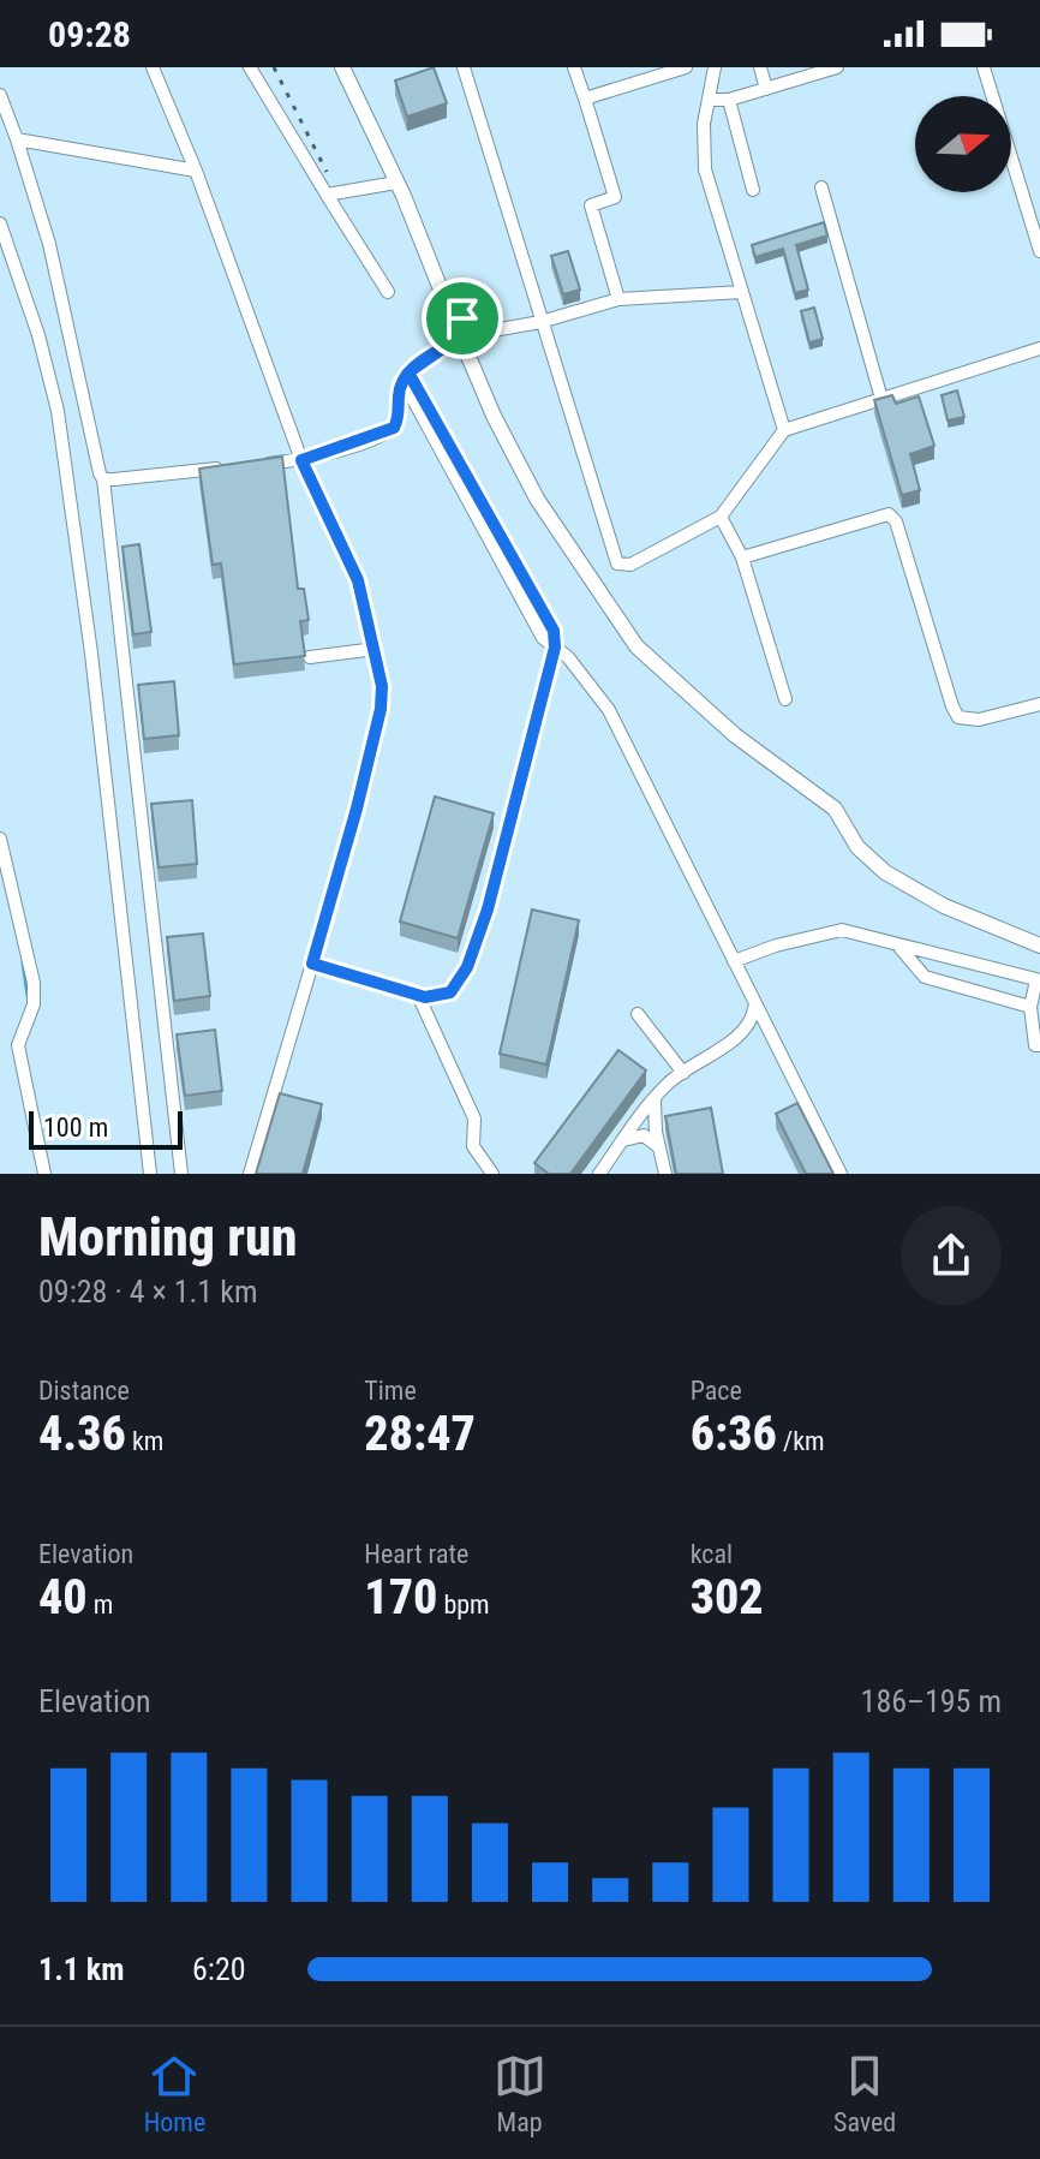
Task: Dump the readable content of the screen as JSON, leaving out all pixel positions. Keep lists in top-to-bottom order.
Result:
{
  "scale_bar": "100 m",
  "north": "right",
  "page": {
    "status": "09:28",
    "scale": "100 m",
    "heading": ["Morning run", "09:28 · 4 × 1.1 km"],
    "stats": [
      ["Distance", "4.36 km"],
      ["Time", "28:47"],
      ["Pace", "6:36 /km"],
      ["Elevation", "40 m"],
      ["Heart rate", "170 bpm"],
      ["kcal", "302"]
    ],
    "chart": ["Elevation", "186–195 m"],
    "list": [
      {
        "name": "1.1 km",
        "note": "6:20"
      }
    ],
    "tabs": ["Home", "Map", "Saved"]
  }
}
